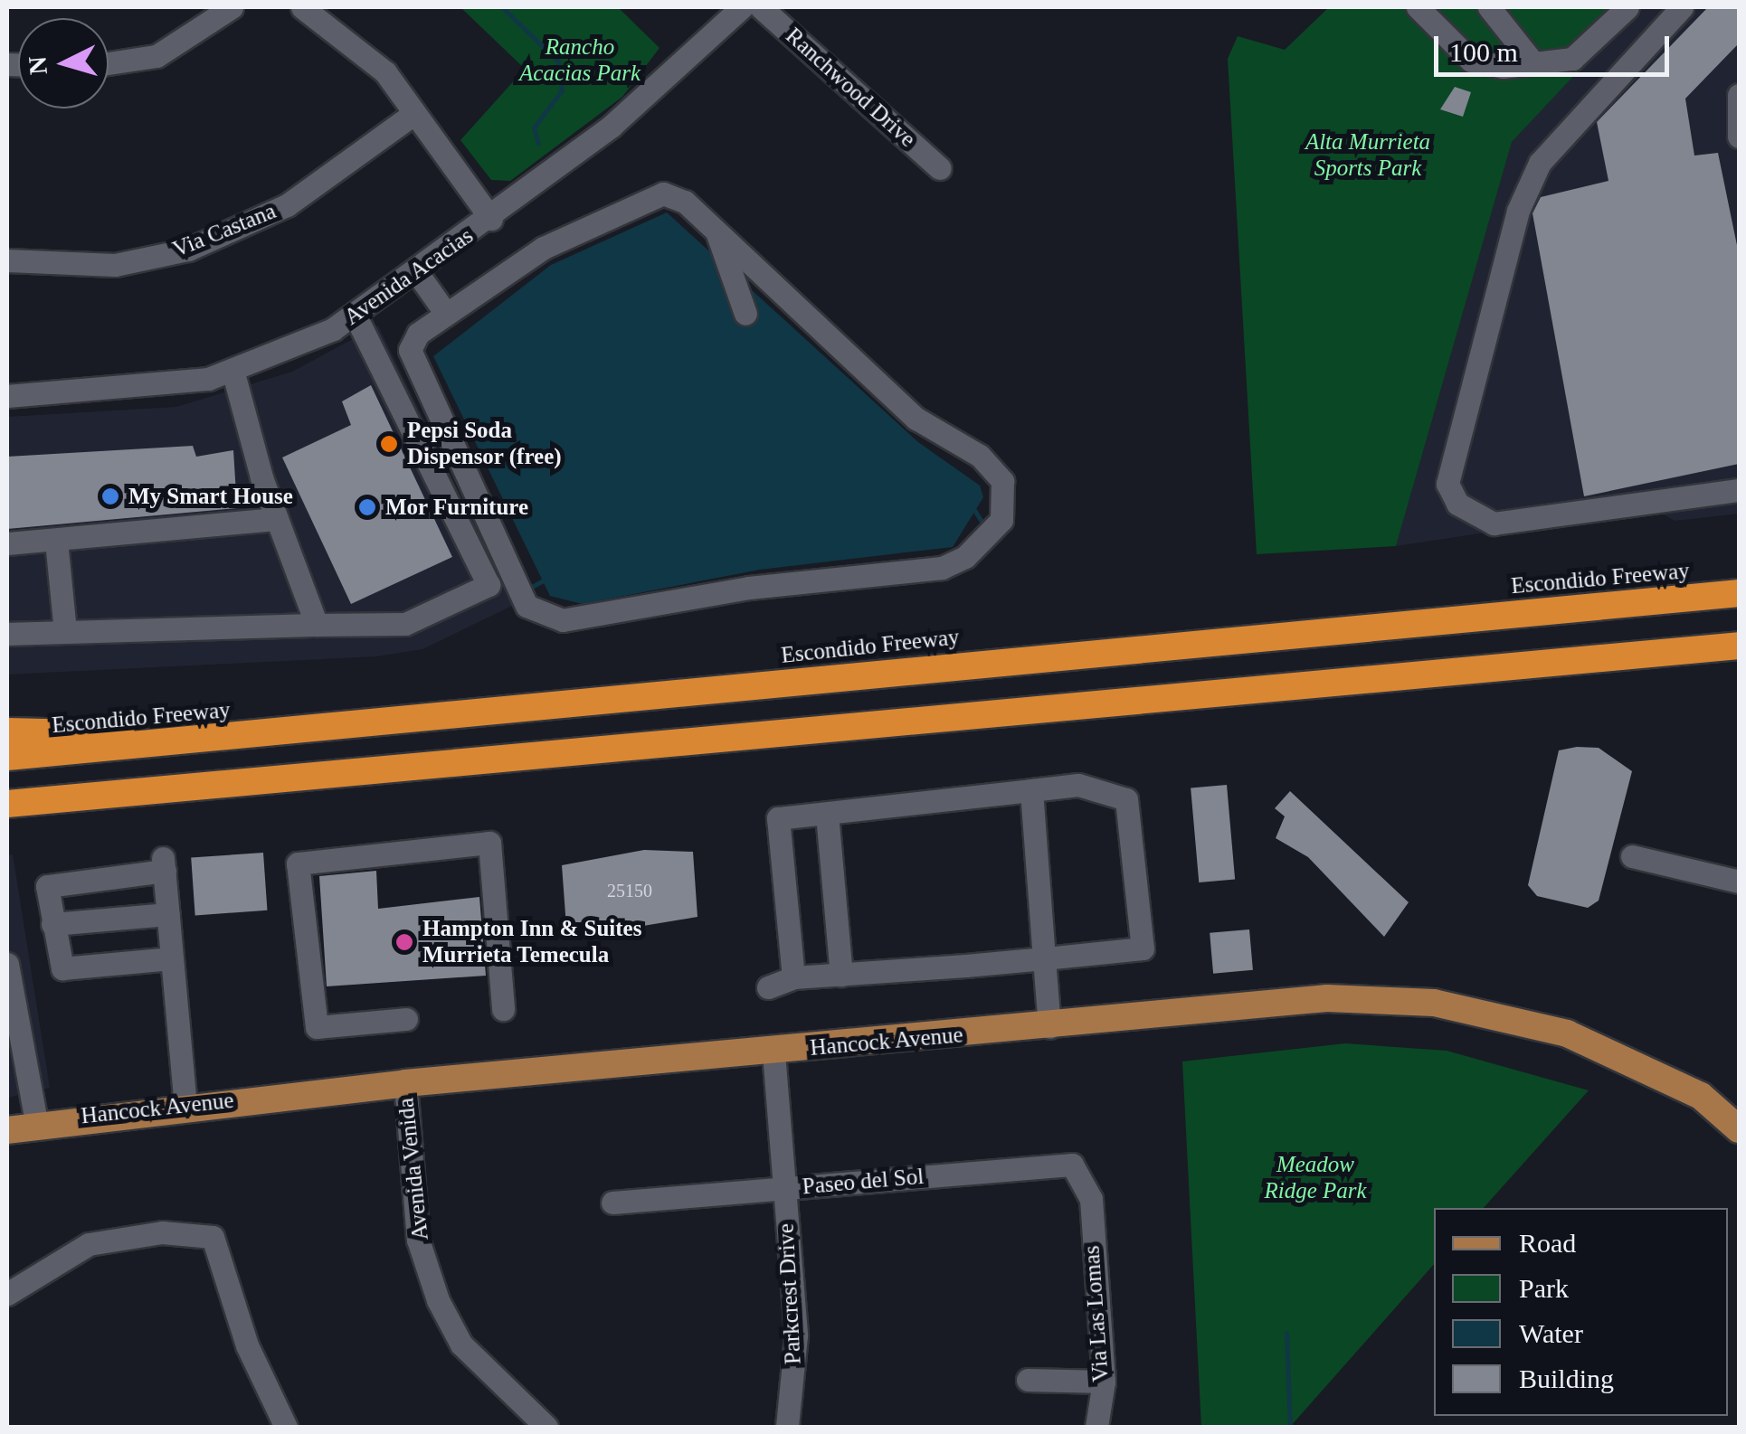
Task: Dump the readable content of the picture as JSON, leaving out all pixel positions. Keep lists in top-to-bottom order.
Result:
{
  "streets": {
    "highway": ["Escondido Freeway"],
    "main road": ["Hancock Avenue"],
    "street": [
      "Ranchwood Drive",
      "Via Castana",
      "Avenida Acacias",
      "Avenida Venida",
      "Paseo del Sol",
      "Parkcrest Drive",
      "Via Las Lomas"
    ]
  },
  "crossings": [
    ["Hancock Avenue", "Avenida Venida"],
    ["Hancock Avenue", "Parkcrest Drive"],
    ["Paseo del Sol", "Parkcrest Drive"],
    ["Paseo del Sol", "Via Las Lomas"]
  ],
  "parks": ["Rancho Acacias Park", "Alta Murrieta Sports Park", "Meadow Ridge Park"],
  "places": [
    "Pepsi Soda Dispensor (free)",
    "My Smart House",
    "Mor Furniture",
    "Hampton Inn & Suites Murrieta Temecula"
  ],
  "house_numbers": ["25150"],
  "legend": [
    "Road",
    "Park",
    "Water",
    "Building"
  ],
  "scale_bar": "100 m",
  "north": "left"
}
